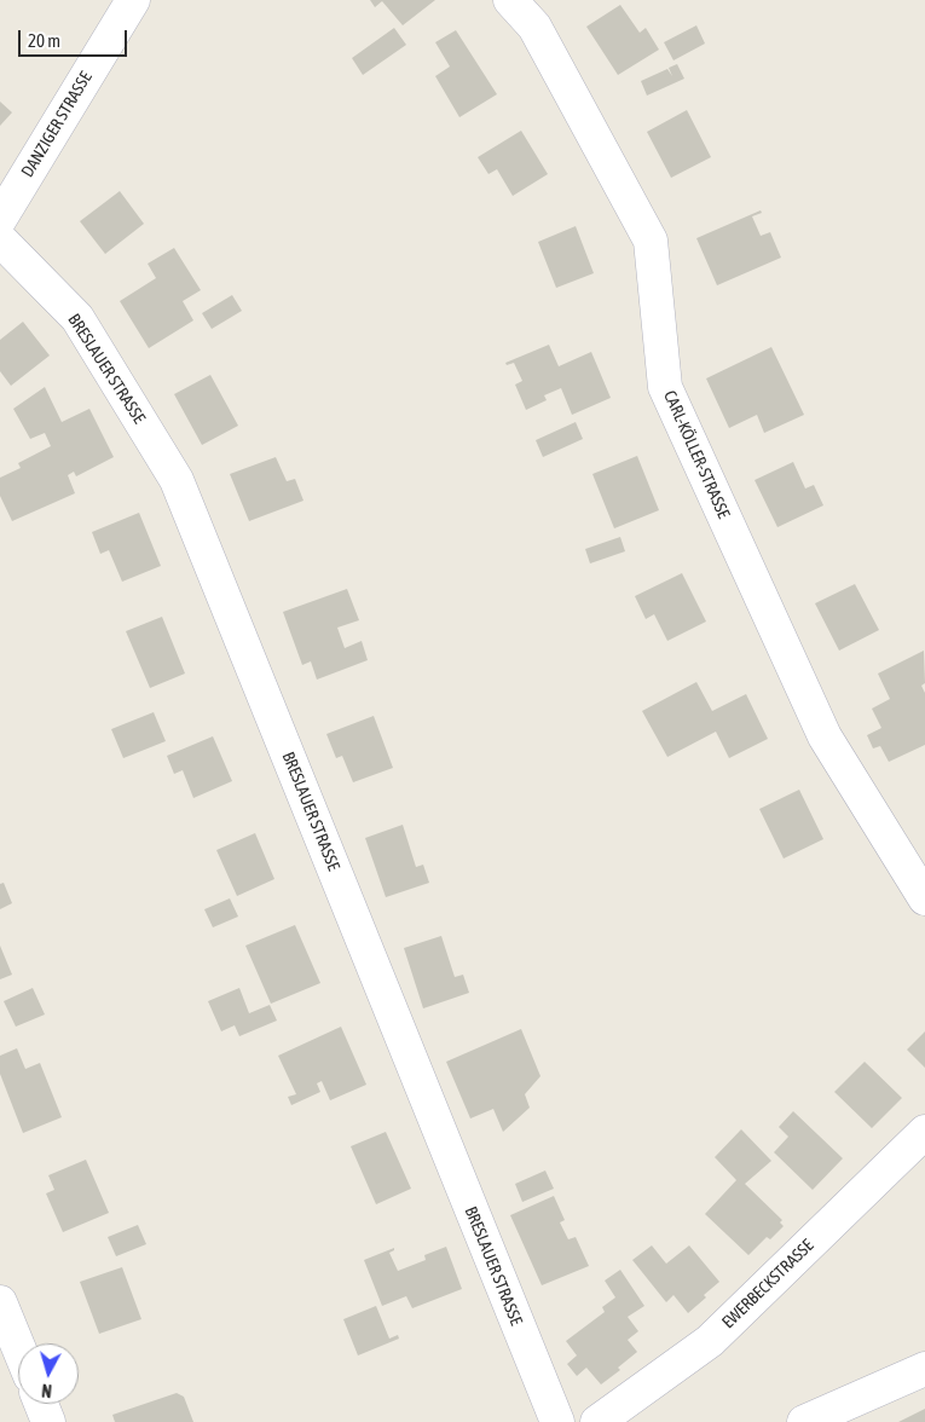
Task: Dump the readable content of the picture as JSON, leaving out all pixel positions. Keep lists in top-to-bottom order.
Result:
{
  "streets": {
    "street": [
      "DANZIGER STRASSE",
      "BRESLAUER STRASSE",
      "CARL-KÖLLER-STRASSE",
      "EWERBECKSTRASSE"
    ]
  },
  "scale_bar": "20 m",
  "north": "bottom"
}
